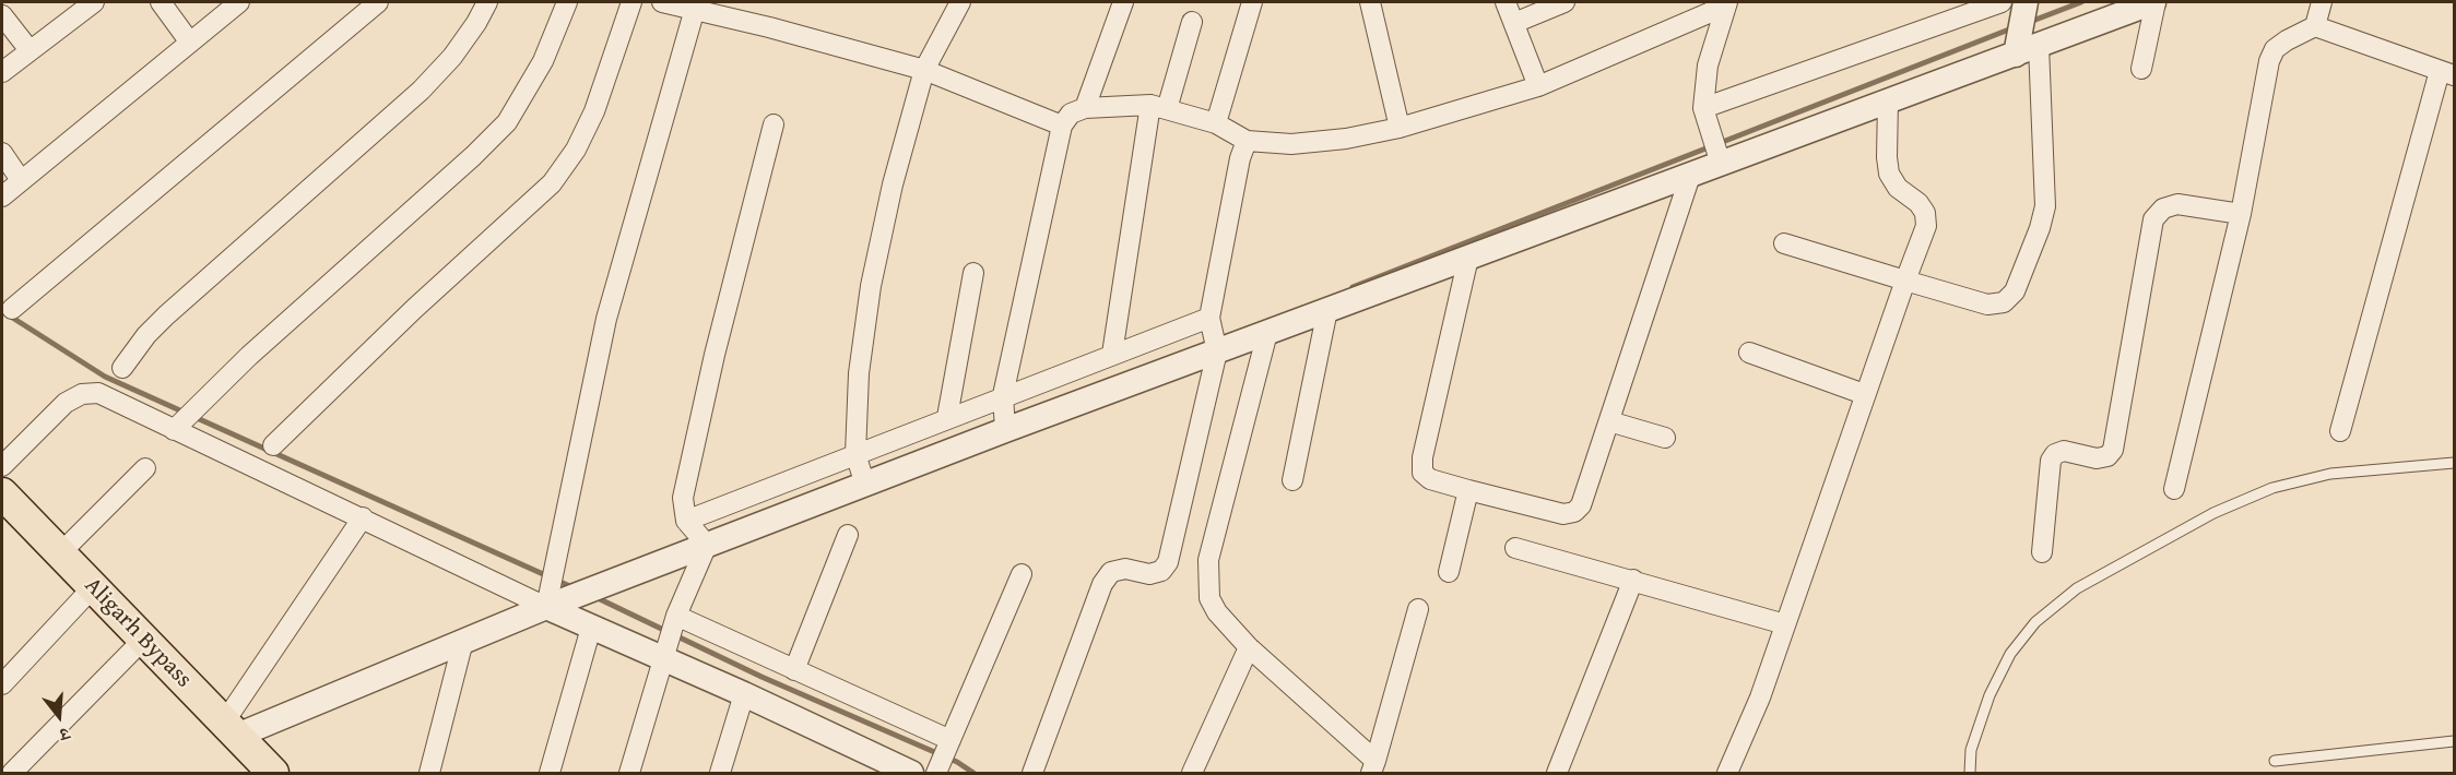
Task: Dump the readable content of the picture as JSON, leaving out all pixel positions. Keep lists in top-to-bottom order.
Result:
{
  "streets": {
    "highway": ["Aligarh Bypass"]
  },
  "north": "bottom"
}
